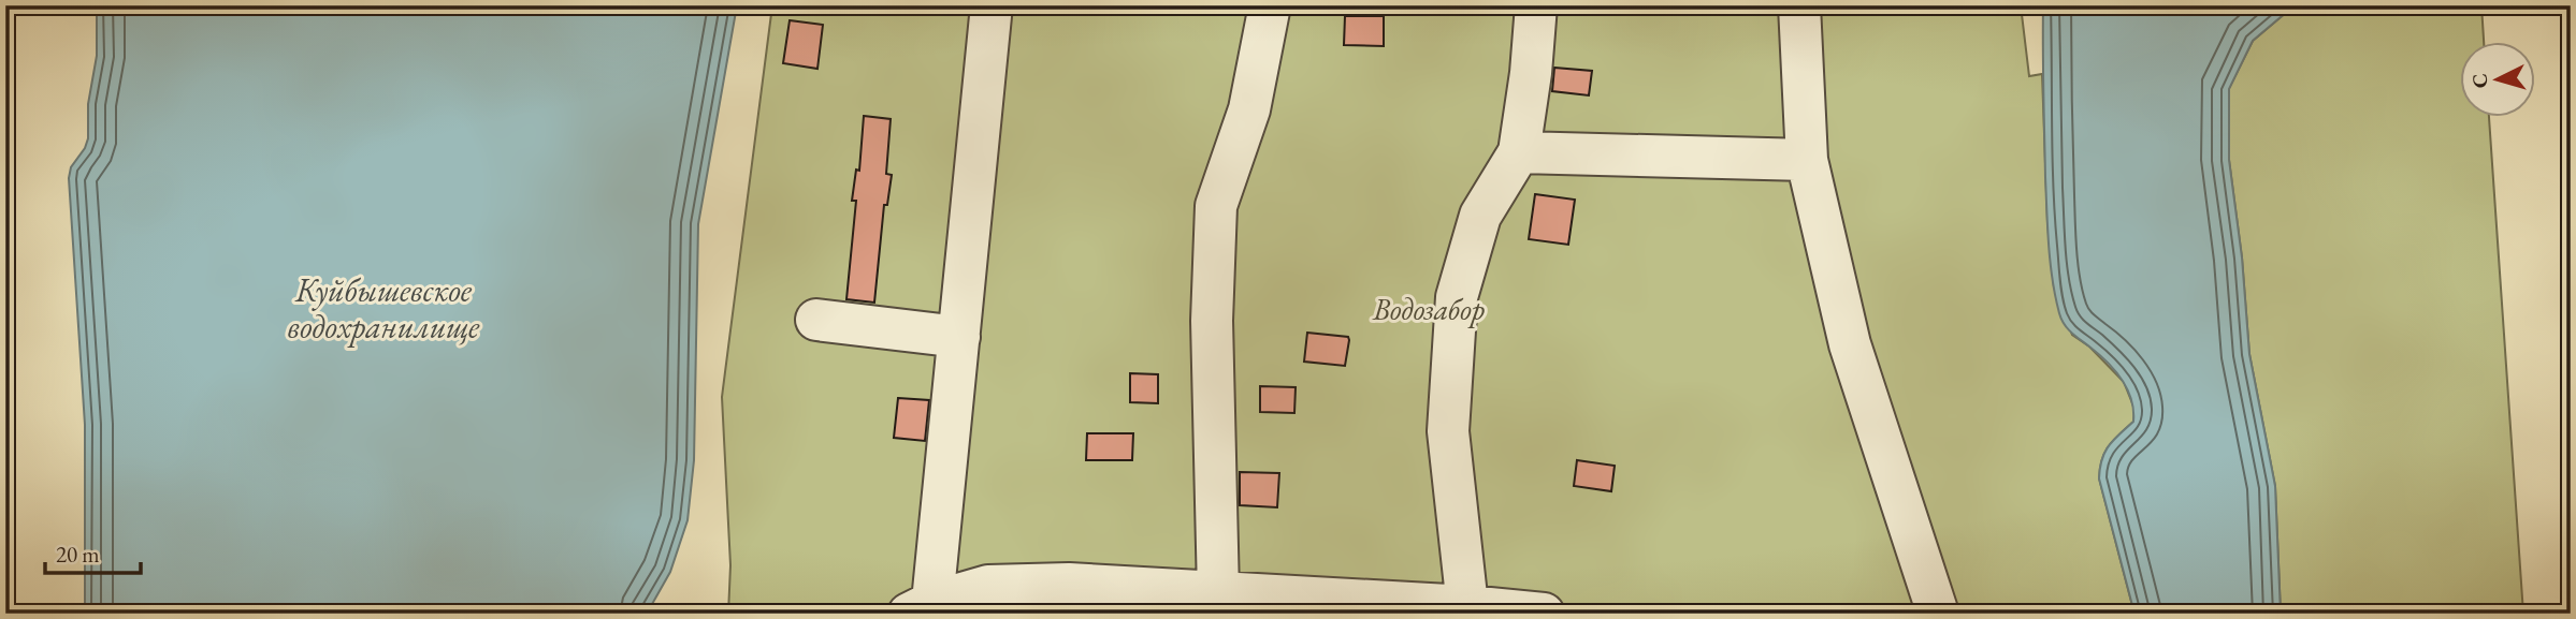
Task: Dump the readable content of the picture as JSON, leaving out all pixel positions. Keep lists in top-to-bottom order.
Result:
{
  "water": ["Куйбышевское водохранилище"],
  "parks": ["Водозабор"],
  "scale_bar": "20 m",
  "north": "left"
}
